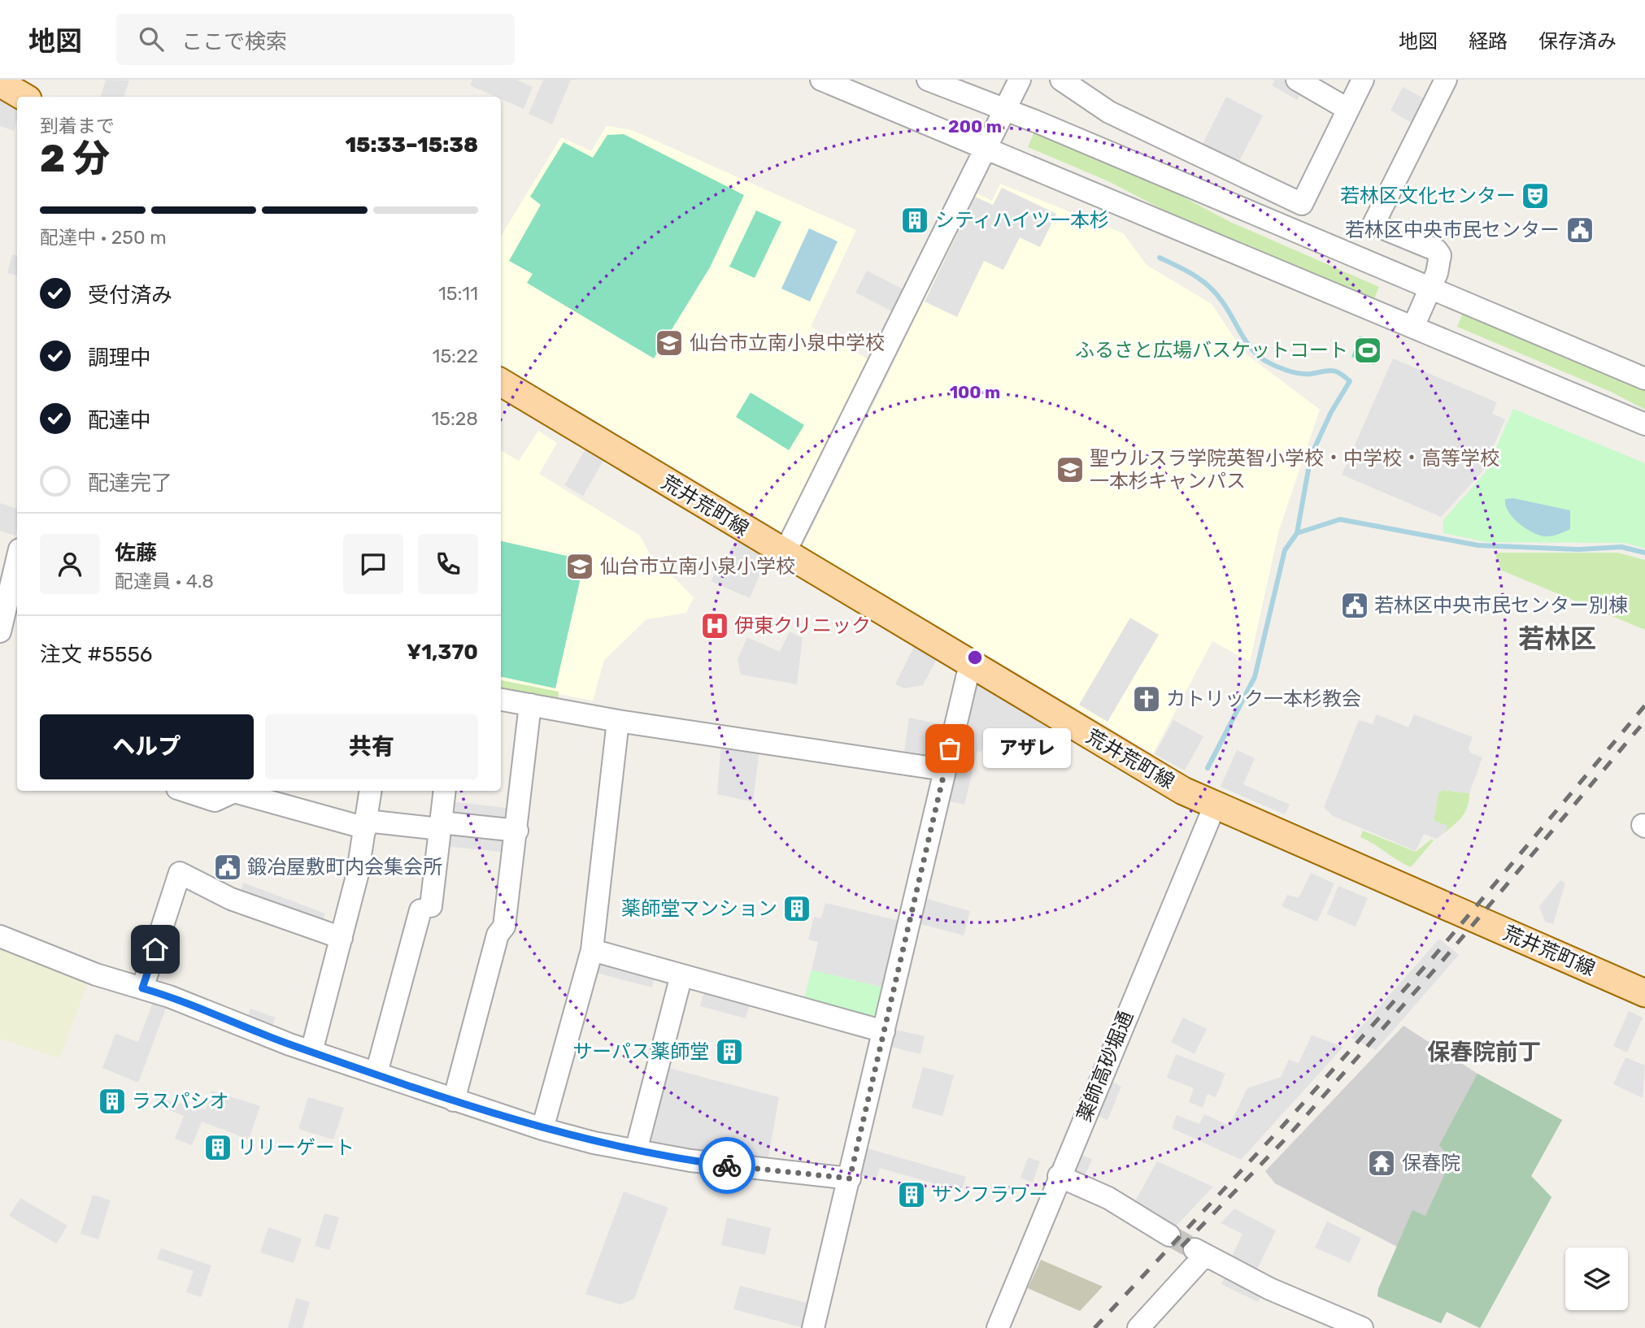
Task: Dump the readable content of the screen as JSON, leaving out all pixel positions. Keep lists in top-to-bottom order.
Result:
{
  "streets": {
    "main road": ["荒井荒町線"],
    "street": ["薬師高砂堀通"]
  },
  "crossings": [
    ["荒井荒町線", "薬師高砂堀通"]
  ],
  "districts": ["若林区", "保春院前丁"],
  "places": {
    "theatre": ["若林区文化センター"],
    "building": [
      "シティハイツ一本杉",
      "薬師堂マンション",
      "サーパス薬師堂",
      "ラスパシオ",
      "リリーゲート",
      "サンフラワー"
    ],
    "public building": ["若林区中央市民センター", "若林区中央市民センター別棟", "鍛冶屋敷町内会集会所"],
    "school or university": ["仙台市立南小泉中学校", "聖ウルスラ学院英智小学校・中学校・高等学校 一本杉キャンパス", "仙台市立南小泉小学校"],
    "sports": ["ふるさと広場バスケットコート"],
    "hospital": ["伊東クリニック"],
    "church": ["カトリック一本杉教会"],
    "other": ["アザレ"],
    "temple": ["保春院"]
  },
  "page": {
    "header": "地図",
    "search": "ここで検索",
    "nav": ["地図", "経路", "保存済み"],
    "heading": ["2 分", "到着まで", "15:33–15:38"],
    "panel": [
      "佐藤",
      "配達員 · 4.8",
      "注文 #5556",
      "¥1,370"
    ],
    "bar": "配達中 · 250 m",
    "list": [
      ["受付済み", "15:11"],
      ["調理中", "15:22"],
      ["配達中", "15:28"],
      "配達完了"
    ],
    "buttons": ["ヘルプ", "共有"],
    "bubble": "アザレ"
  },
  "rings": ["200 m", "100 m"]
}
